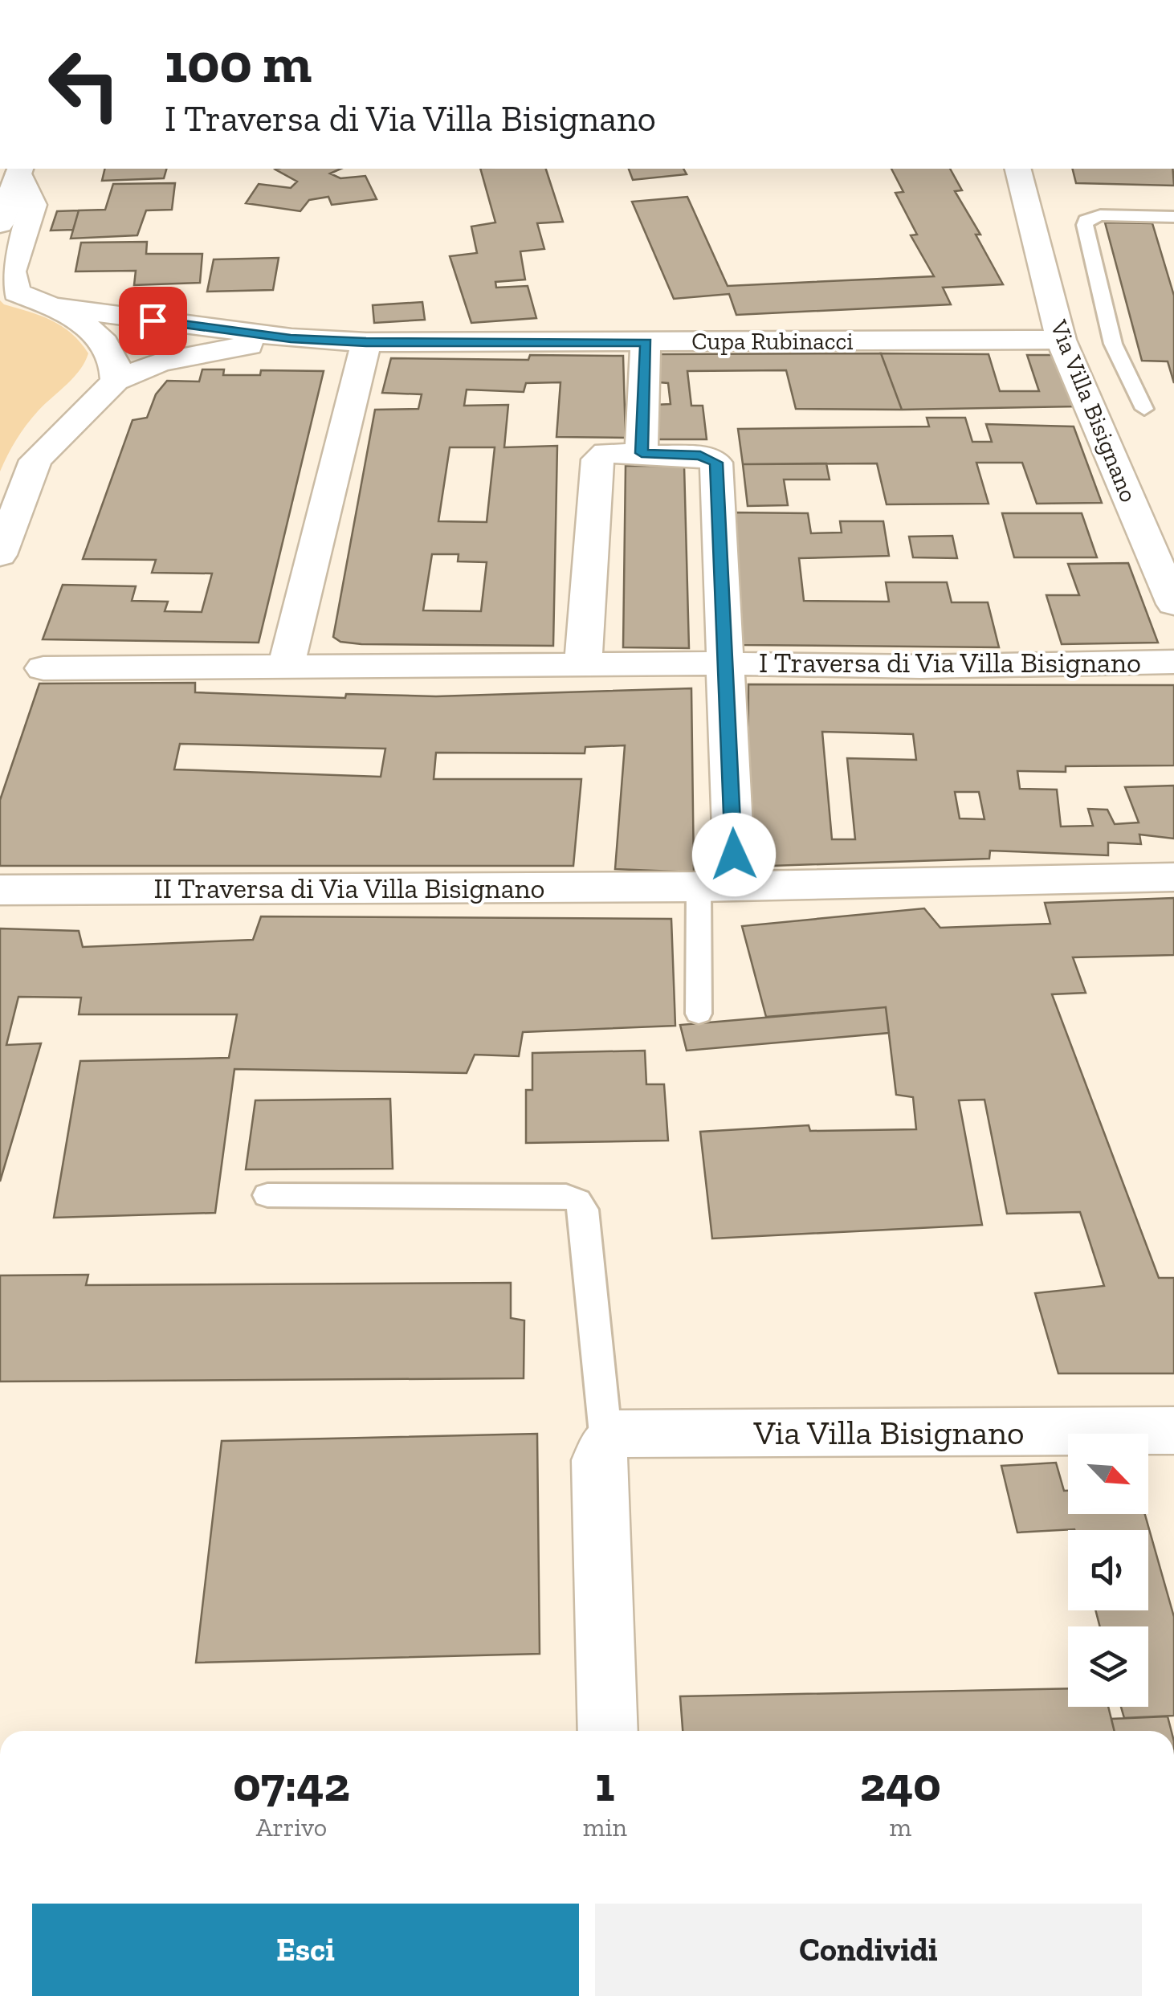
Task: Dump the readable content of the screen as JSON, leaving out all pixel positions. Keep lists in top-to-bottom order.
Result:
{
  "streets": {
    "street": [
      "Cupa Rubinacci",
      "Via Villa Bisignano",
      "I Traversa di Via Villa Bisignano",
      "II Traversa di Via Villa Bisignano"
    ]
  },
  "crossings": [
    ["Cupa Rubinacci", "Via Villa Bisignano"],
    ["I Traversa di Via Villa Bisignano", "II Traversa di Via Villa Bisignano"]
  ],
  "north": "bottom right",
  "page": {
    "turn": ["100 m", "I Traversa di Via Villa Bisignano"],
    "eta": [
      "07:42",
      "Arrivo",
      "1",
      "min",
      "240",
      "m"
    ],
    "buttons": ["Esci", "Condividi"]
  }
}
